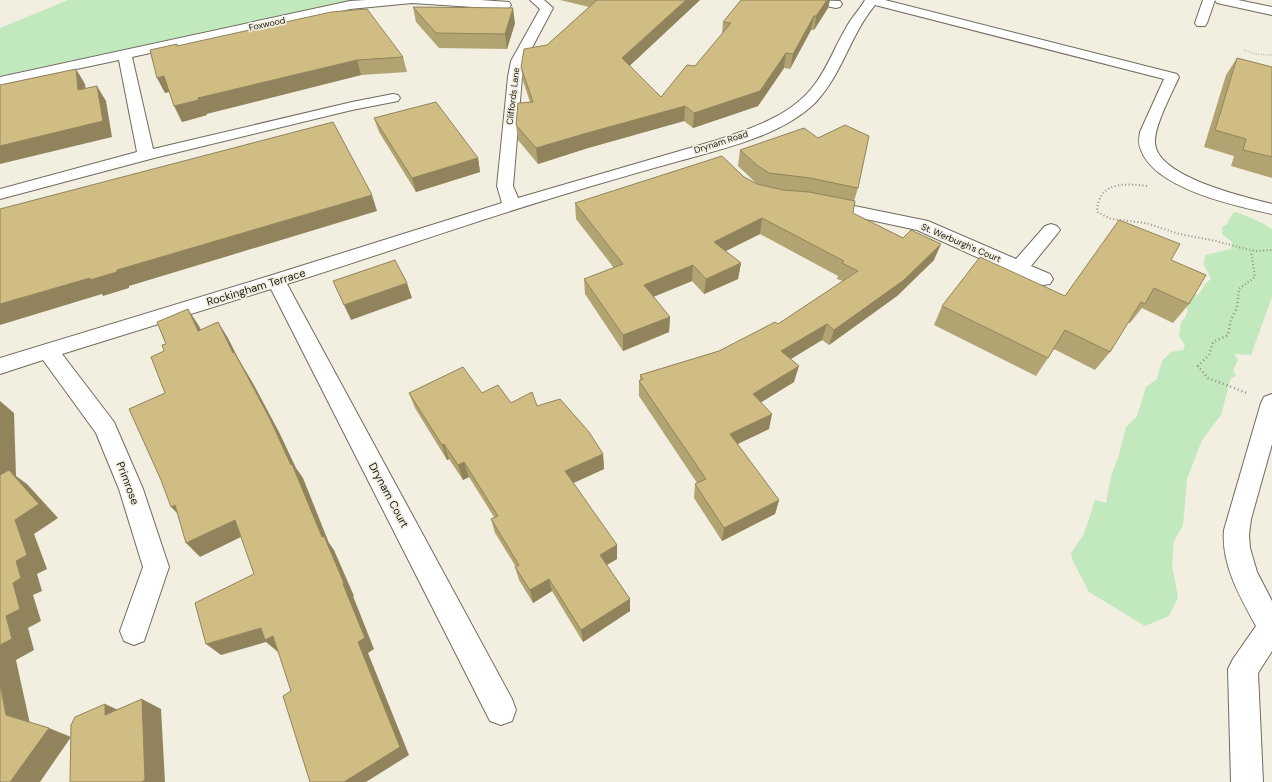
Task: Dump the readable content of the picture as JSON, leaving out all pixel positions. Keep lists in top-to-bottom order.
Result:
{
  "streets": {
    "street": [
      "Foxwood",
      "Cliffords Lane",
      "Drynam Road",
      "St. Werburgh's Court",
      "Rockingham Terrace",
      "Primrose",
      "Drynam Court"
    ]
  },
  "crossings": [
    ["Cliffords Lane", "Drynam Road"],
    ["Cliffords Lane", "Rockingham Terrace"],
    ["Drynam Road", "Rockingham Terrace"],
    ["Rockingham Terrace", "Primrose"],
    ["Rockingham Terrace", "Drynam Court"]
  ]
}
